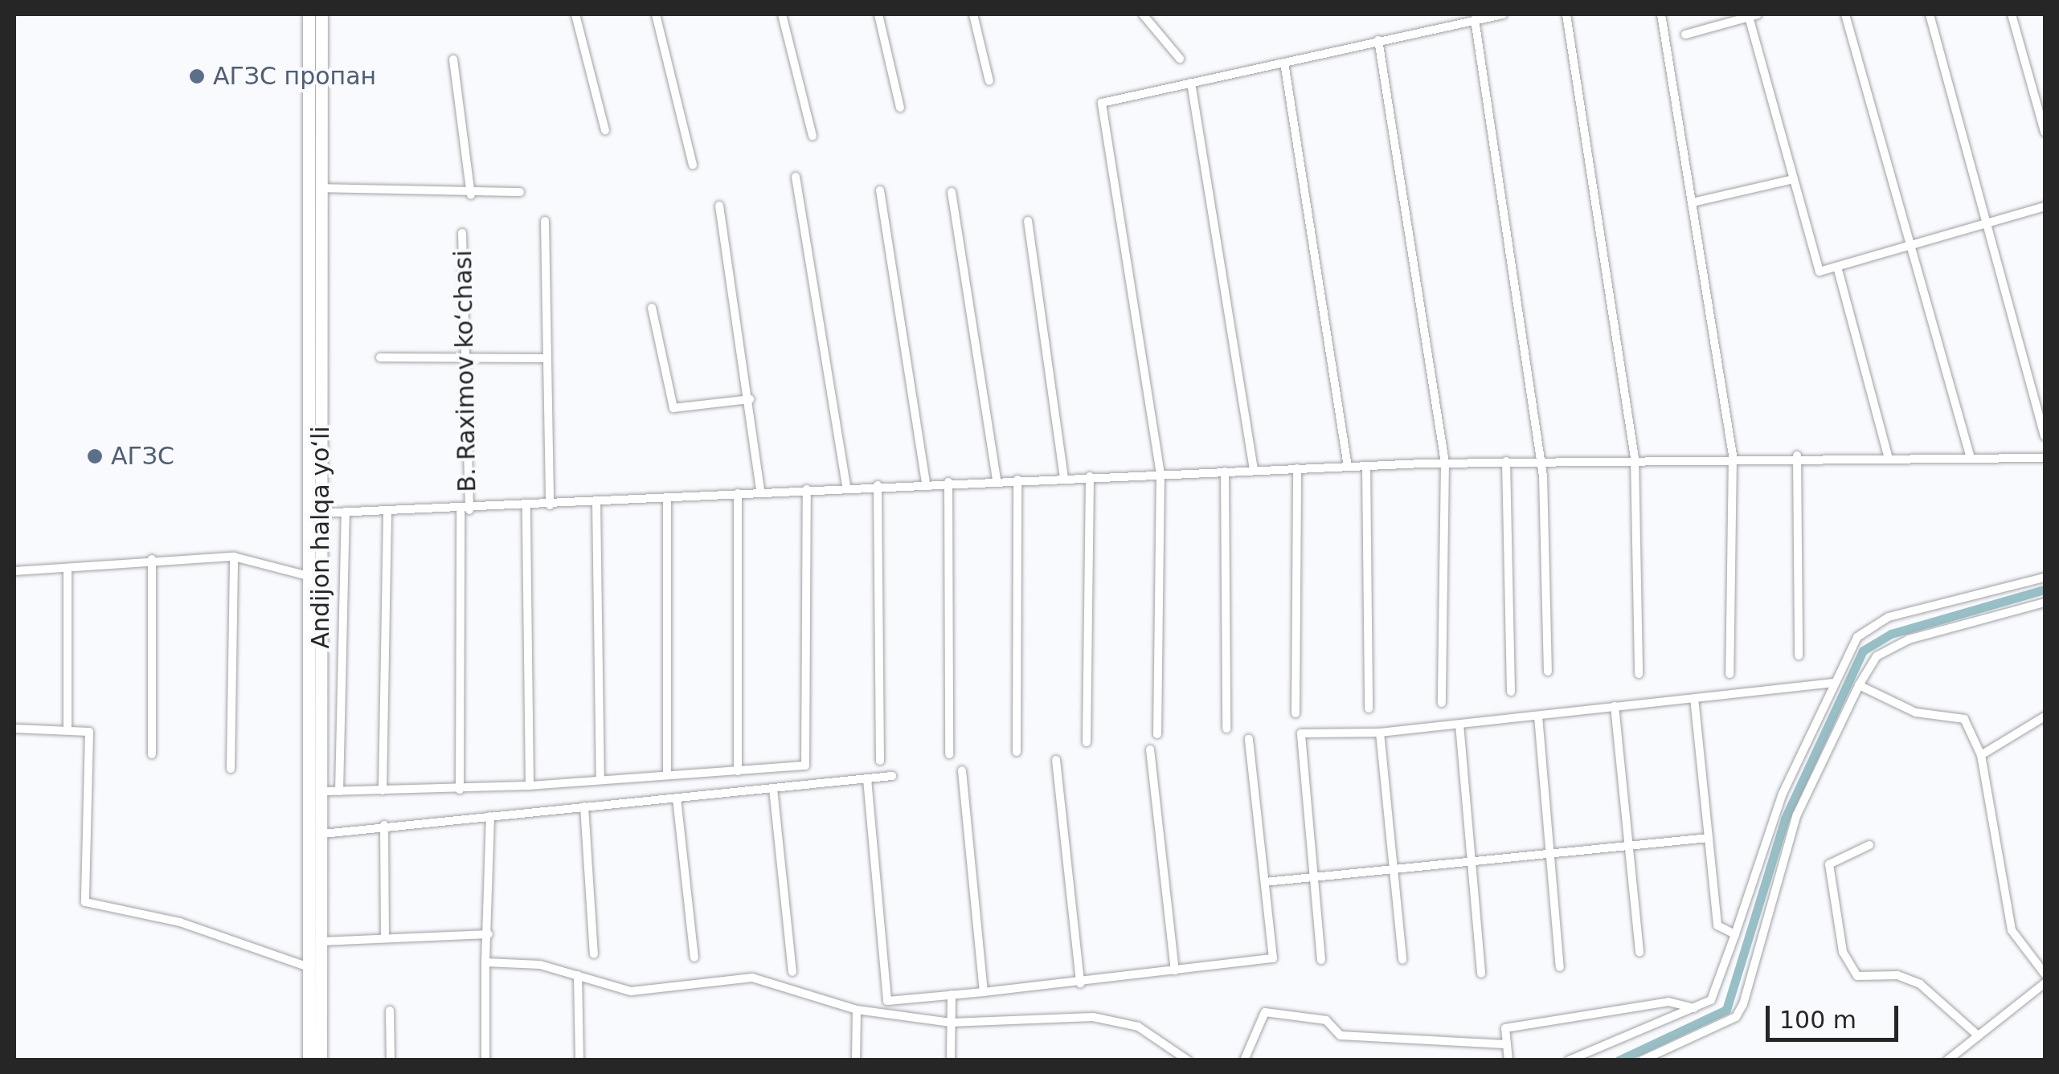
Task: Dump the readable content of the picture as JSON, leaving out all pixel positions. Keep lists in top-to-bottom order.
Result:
{
  "streets": {
    "highway": ["Andijon halqa yo‘li"],
    "street": ["B. Raximov koʻchasi"]
  },
  "places": ["АГЗС пропан", "АГЗС"],
  "scale_bar": "100 m"
}
